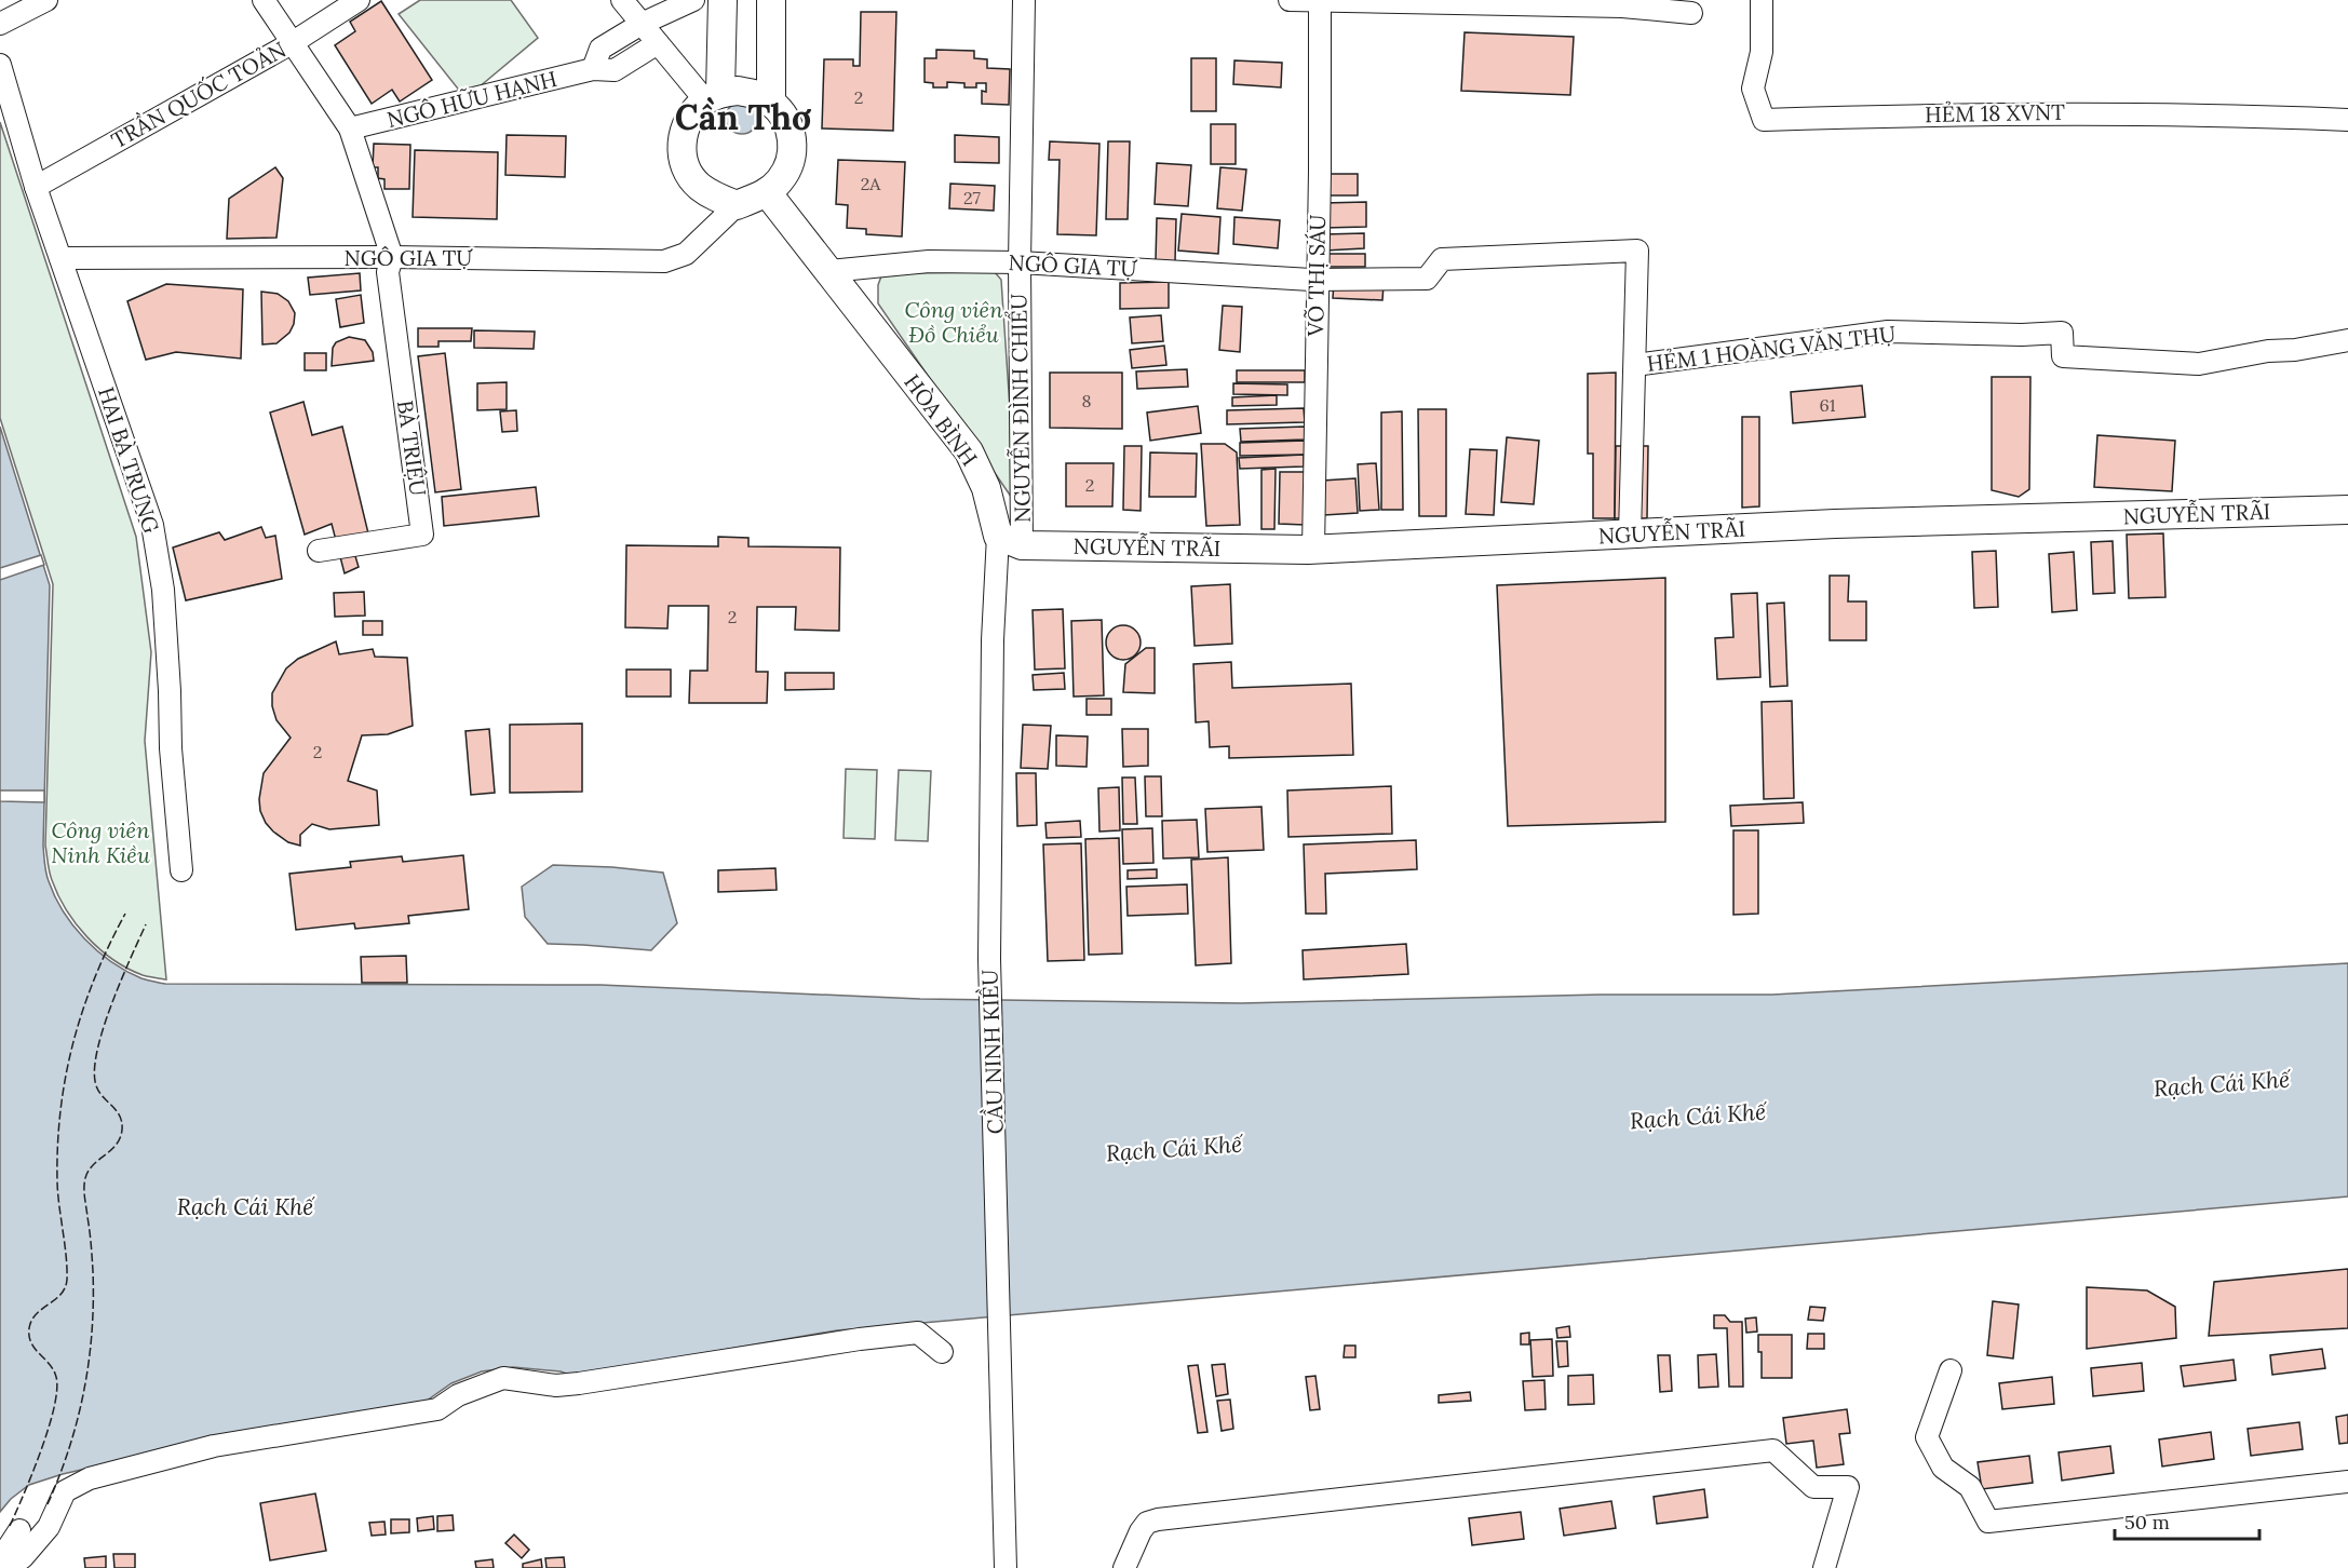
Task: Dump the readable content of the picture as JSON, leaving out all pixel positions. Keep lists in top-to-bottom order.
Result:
{
  "streets": {
    "main road": ["HÒA BÌNH", "NGUYỄN TRÃI"],
    "street": [
      "TRẦN QUỐC TOẢN",
      "NGÔ HỮU HẠNH",
      "HẺM 18 XVNT",
      "NGÔ GIA TỰ",
      "VÕ THỊ SÁU",
      "HẺM 1 HOÀNG VĂN THỤ",
      "NGUYỄN ĐÌNH CHIỂU",
      "BÀ TRIỆU",
      "HAI BÀ TRƯNG",
      "CẦU NINH KIỀU"
    ]
  },
  "crossings": [
    ["TRẦN QUỐC TOẢN", "HAI BÀ TRƯNG"],
    ["NGÔ GIA TỰ", "VÕ THỊ SÁU"],
    ["NGÔ GIA TỰ", "HẺM 1 HOÀNG VĂN THỤ"],
    ["NGÔ GIA TỰ", "NGUYỄN ĐÌNH CHIỂU"],
    ["NGÔ GIA TỰ", "HÒA BÌNH"],
    ["NGÔ GIA TỰ", "BÀ TRIỆU"],
    ["NGÔ GIA TỰ", "HAI BÀ TRƯNG"],
    ["VÕ THỊ SÁU", "NGUYỄN TRÃI"],
    ["NGUYỄN ĐÌNH CHIỂU", "HÒA BÌNH"],
    ["NGUYỄN ĐÌNH CHIỂU", "NGUYỄN TRÃI"],
    ["NGUYỄN ĐÌNH CHIỂU", "CẦU NINH KIỀU"],
    ["HÒA BÌNH", "NGUYỄN TRÃI"],
    ["HÒA BÌNH", "CẦU NINH KIỀU"],
    ["NGUYỄN TRÃI", "CẦU NINH KIỀU"]
  ],
  "districts": ["Cần Thơ"],
  "water": ["Rạch Cái Khế"],
  "parks": ["Công viên Đồ Chiểu", "Công viên Ninh Kiều"],
  "house_numbers": [
    "2",
    "2A",
    "27",
    "8",
    "61",
    "2",
    "2",
    "2"
  ],
  "scale_bar": "50 m"
}
